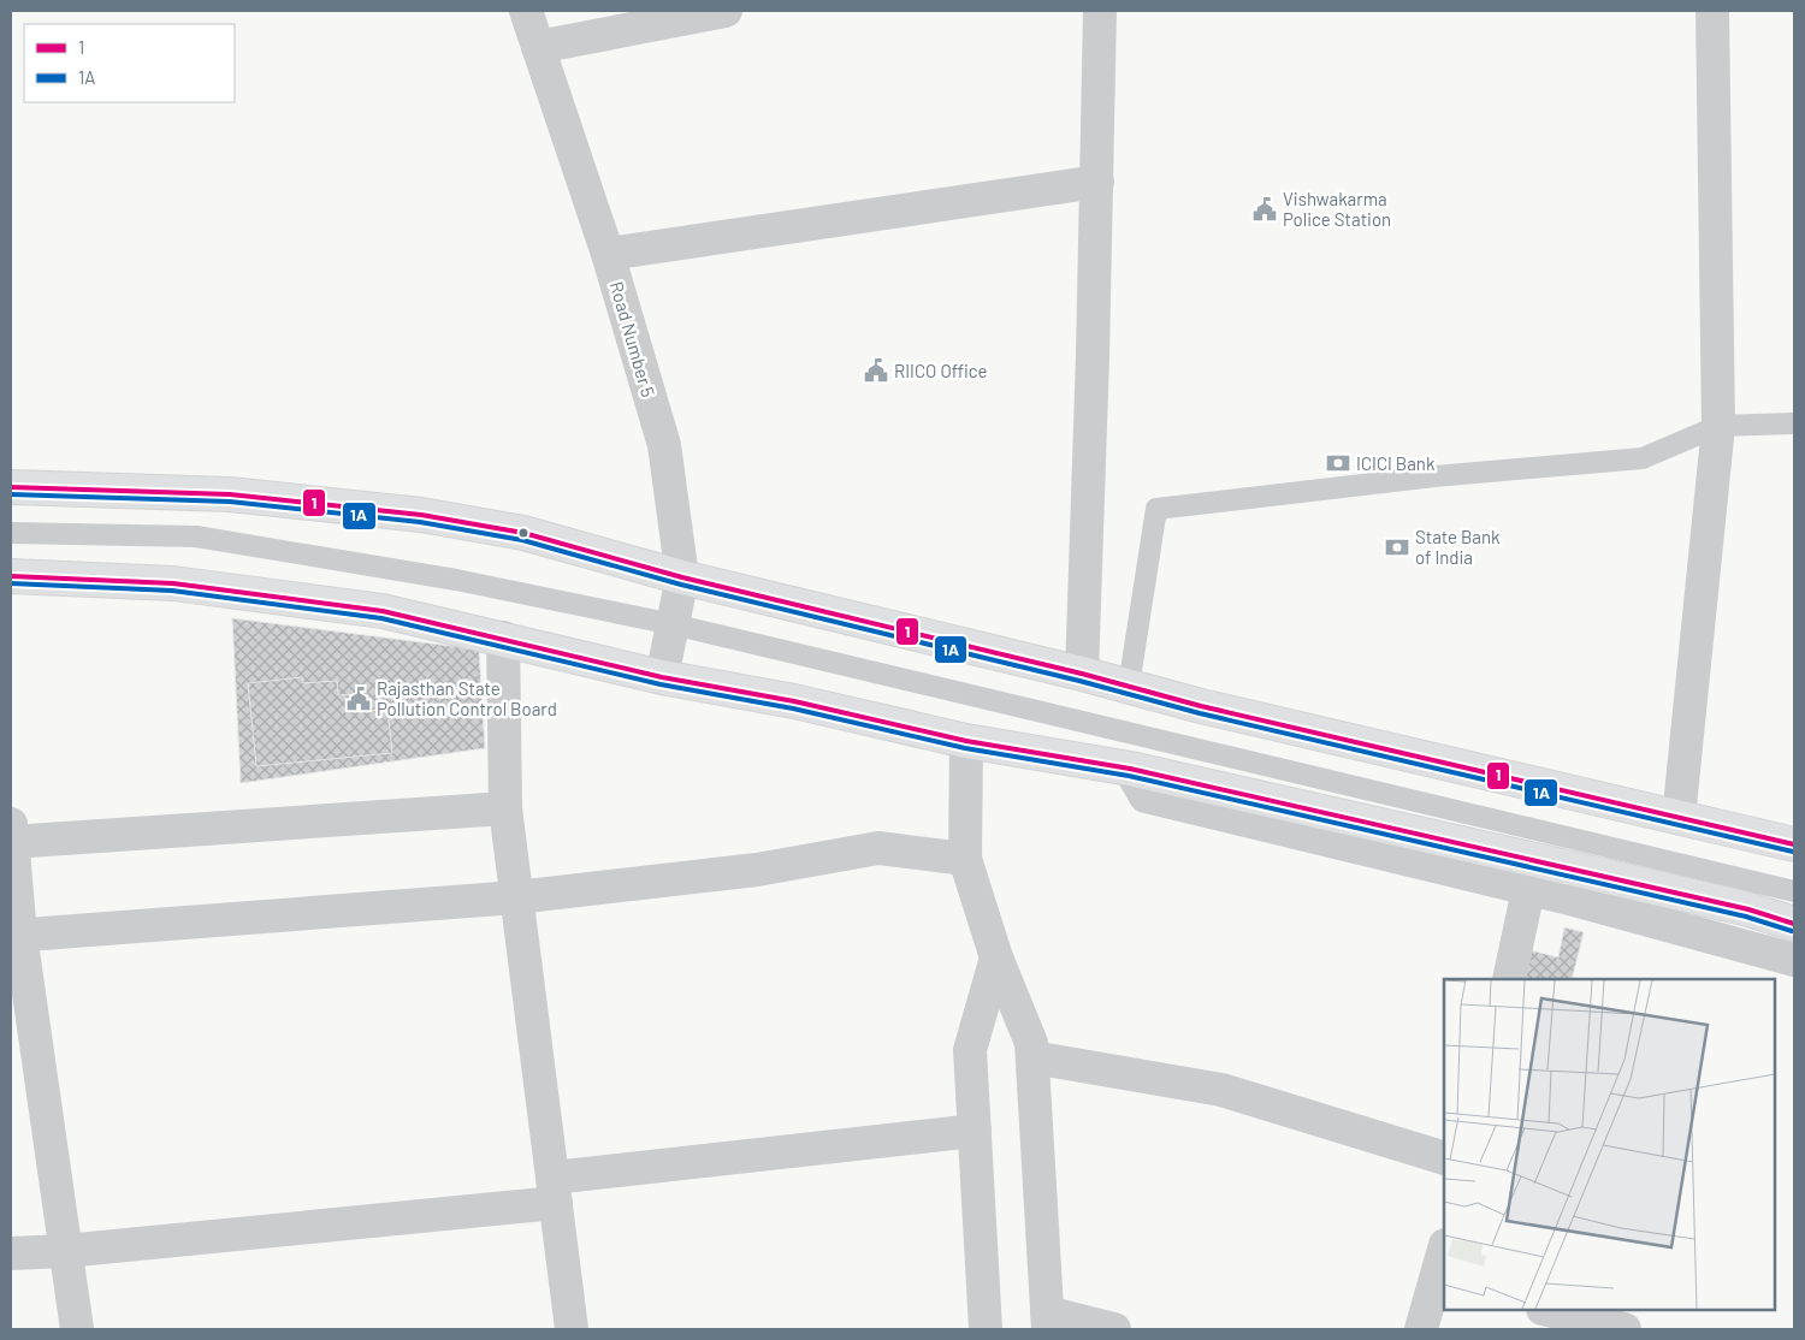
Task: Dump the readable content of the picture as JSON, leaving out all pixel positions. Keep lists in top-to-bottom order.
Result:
{
  "streets": {
    "street": ["Road Number 5"]
  },
  "places": {
    "public building": ["Vishwakarma Police Station", "RIICO Office", "Rajasthan State Pollution Control Board"],
    "bank": ["ICICI Bank", "State Bank of India"]
  },
  "lines": ["transit line 1", "transit line 1A"],
  "legend": ["1", "1A"]
}
